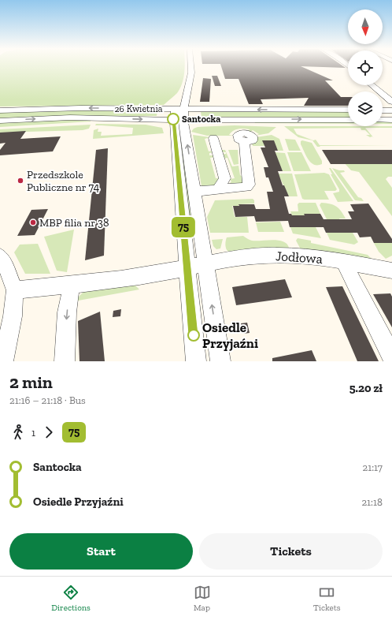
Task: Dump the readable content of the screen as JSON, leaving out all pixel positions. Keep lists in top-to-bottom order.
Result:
{
  "streets": {
    "street": ["26 Kwietnia", "Jodłowa"]
  },
  "places": [
    "Santocka",
    "Przedszkole Publiczne nr 74",
    "MBP filia nr 38",
    "Osiedle Przyjaźni"
  ],
  "lines": ["bus line 75"],
  "north": "bottom",
  "page": {
    "on_map": "75",
    "heading": ["2 min", "21:16 – 21:18 · Bus", "5.20 zł"],
    "legs": ["1", "75"],
    "list": [
      {
        "name": "Santocka",
        "value": "21:17"
      },
      {
        "name": "Osiedle Przyjaźni",
        "value": "21:18"
      }
    ],
    "buttons": ["Start", "Tickets"],
    "tabs": ["Directions", "Map", "Tickets"]
  }
}
